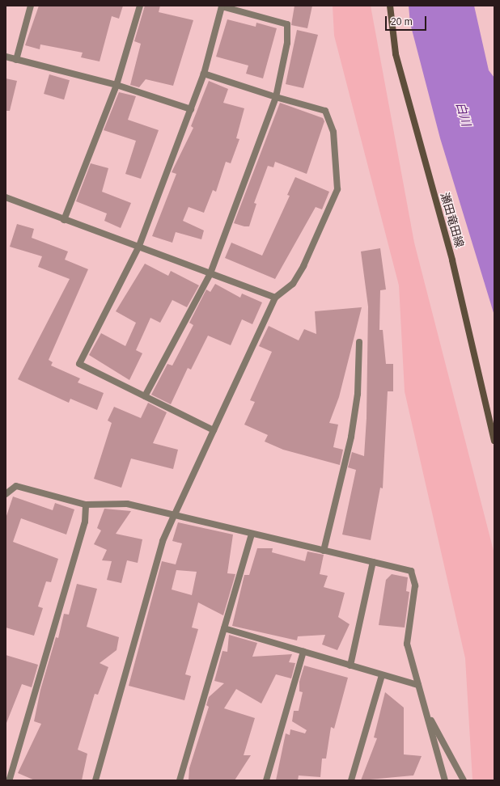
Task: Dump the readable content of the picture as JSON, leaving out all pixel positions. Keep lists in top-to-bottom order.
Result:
{
  "streets": {
    "main road": ["瀬田竜田線"]
  },
  "water": ["白川"],
  "scale_bar": "20 m"
}
